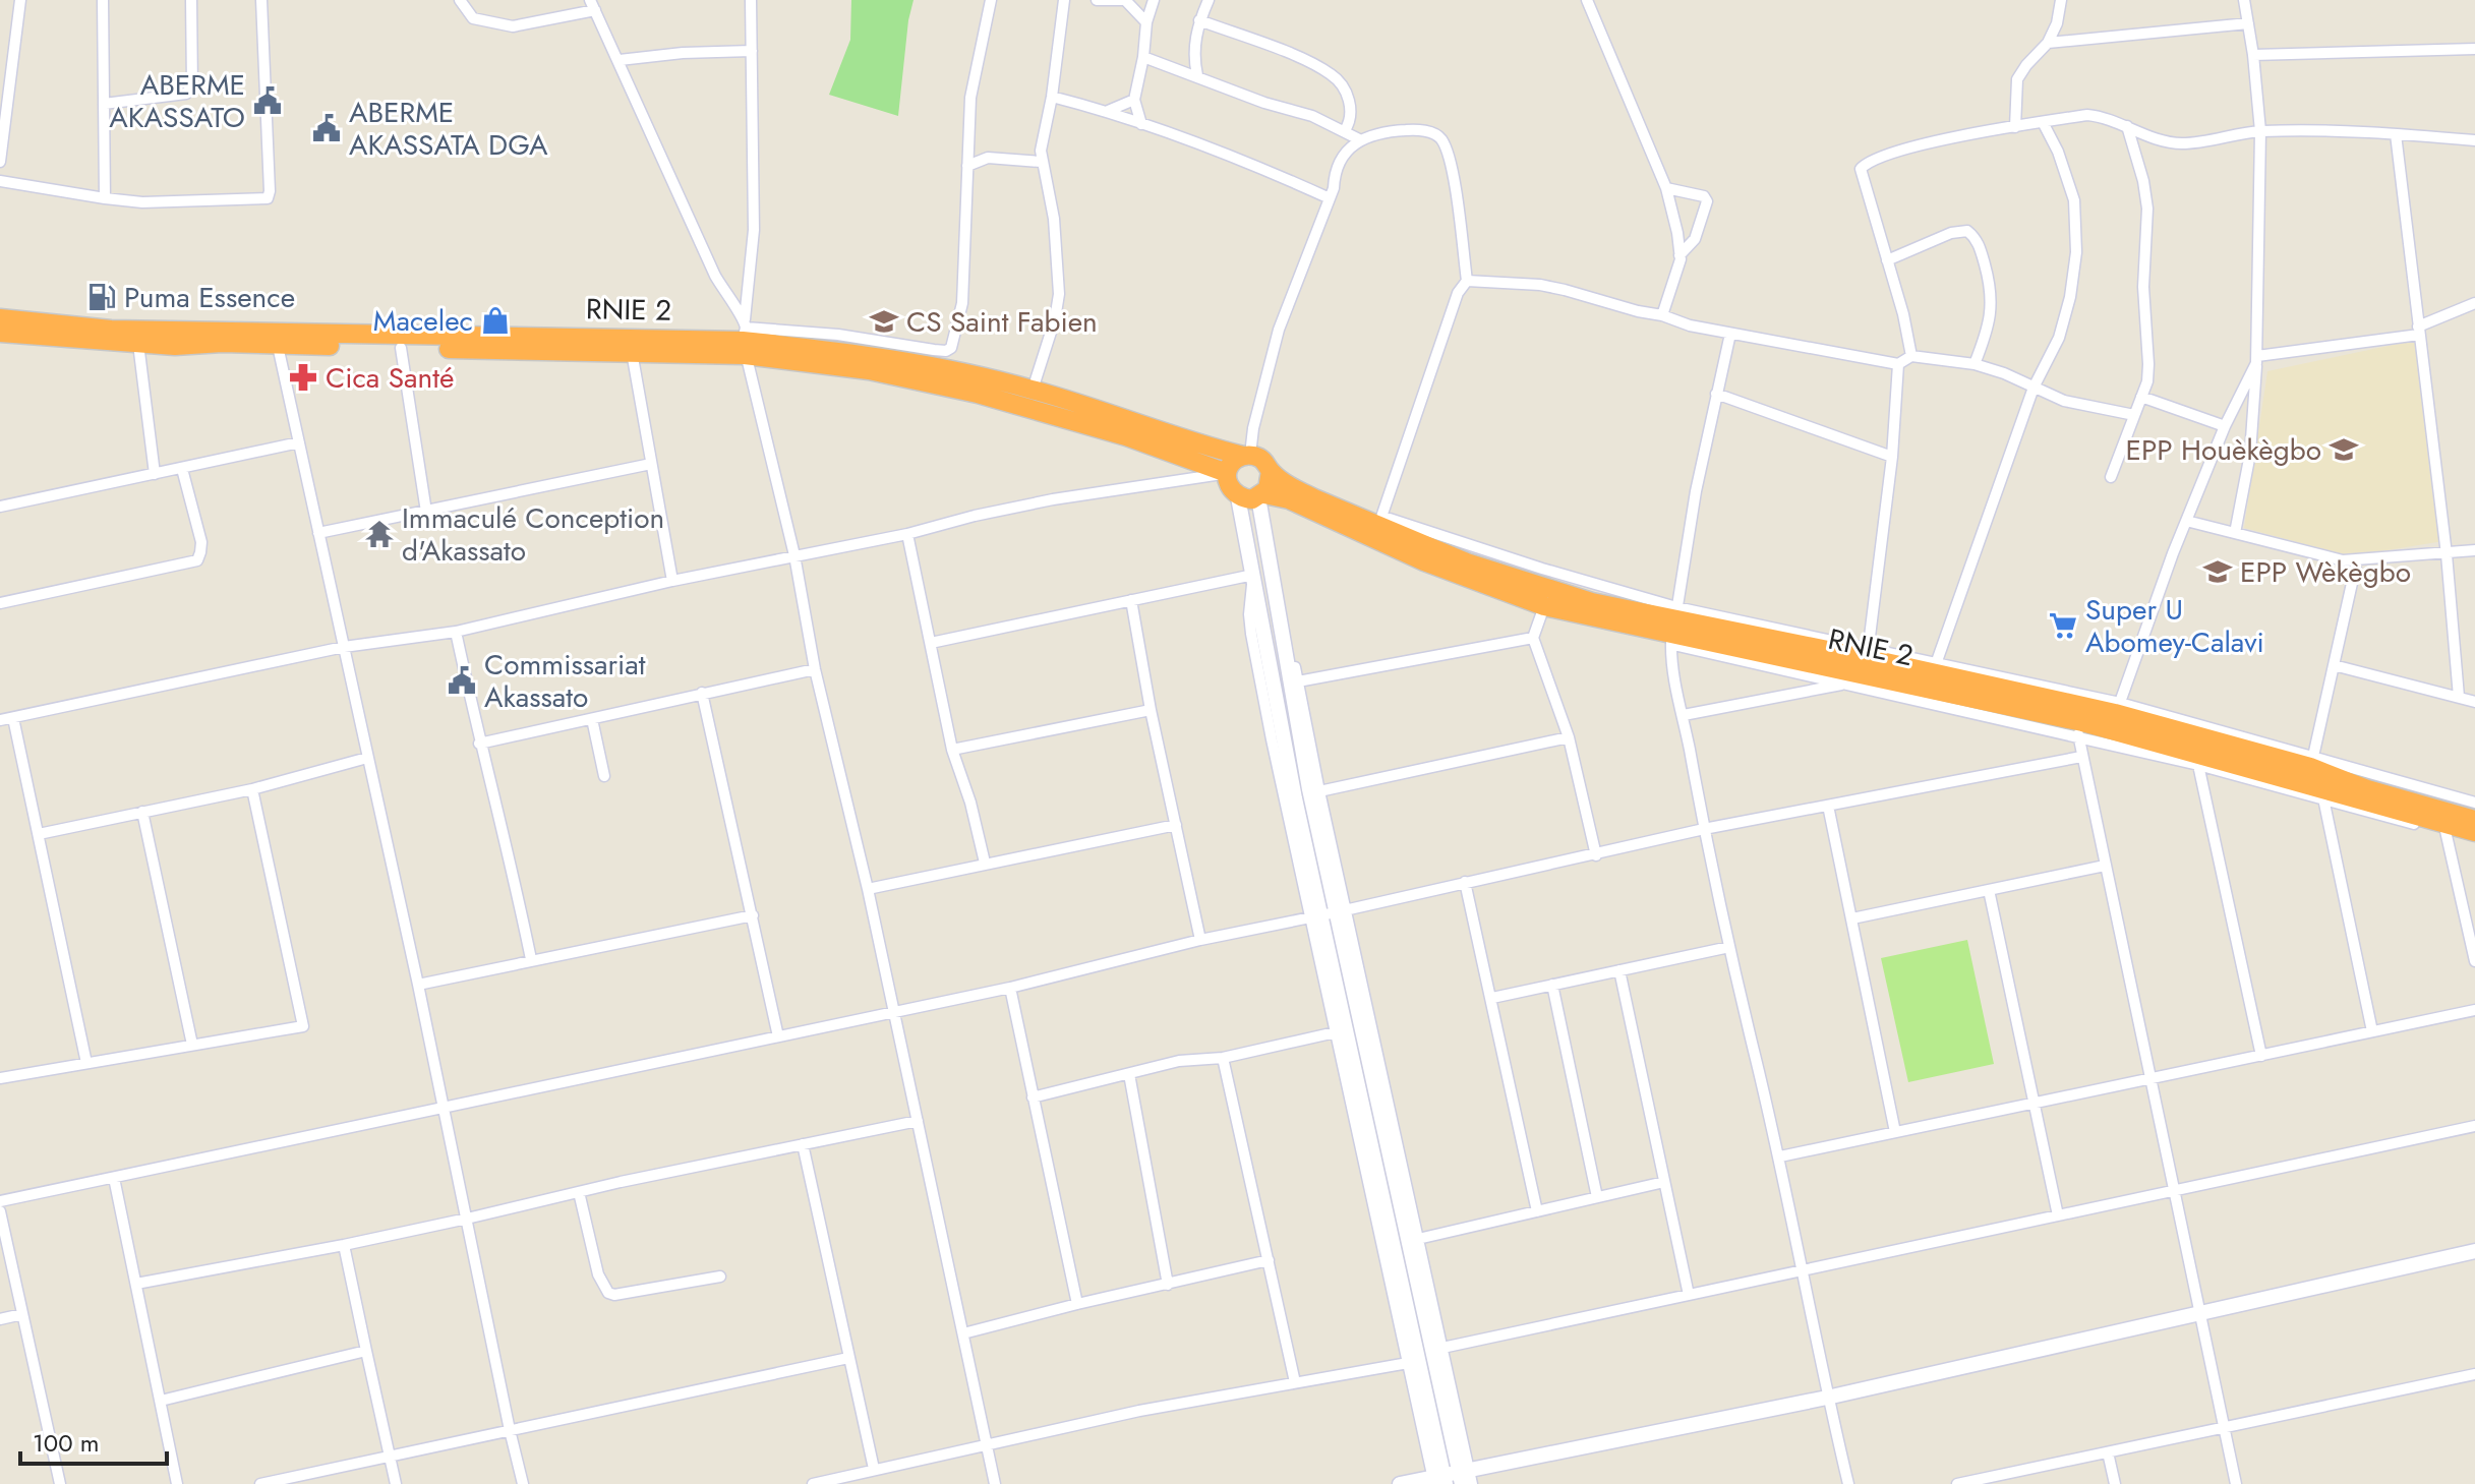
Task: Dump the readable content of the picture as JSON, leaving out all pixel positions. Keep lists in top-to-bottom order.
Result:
{
  "streets": {
    "highway": ["RNIE 2"]
  },
  "places": {
    "public building": ["ABERME AKASSATO", "ABERME AKASSATA DGA", "Commissariat Akassato"],
    "fuel station": ["Puma Essence"],
    "shop": ["Macelec"],
    "school or university": ["CS Saint Fabien", "EPP Houèkègbo", "EPP Wèkègbo"],
    "pharmacy": ["Cica Santé"],
    "temple": ["Immaculé Conception d'Akassato"],
    "supermarket": ["Super U Abomey-Calavi"]
  },
  "scale_bar": "100 m"
}
